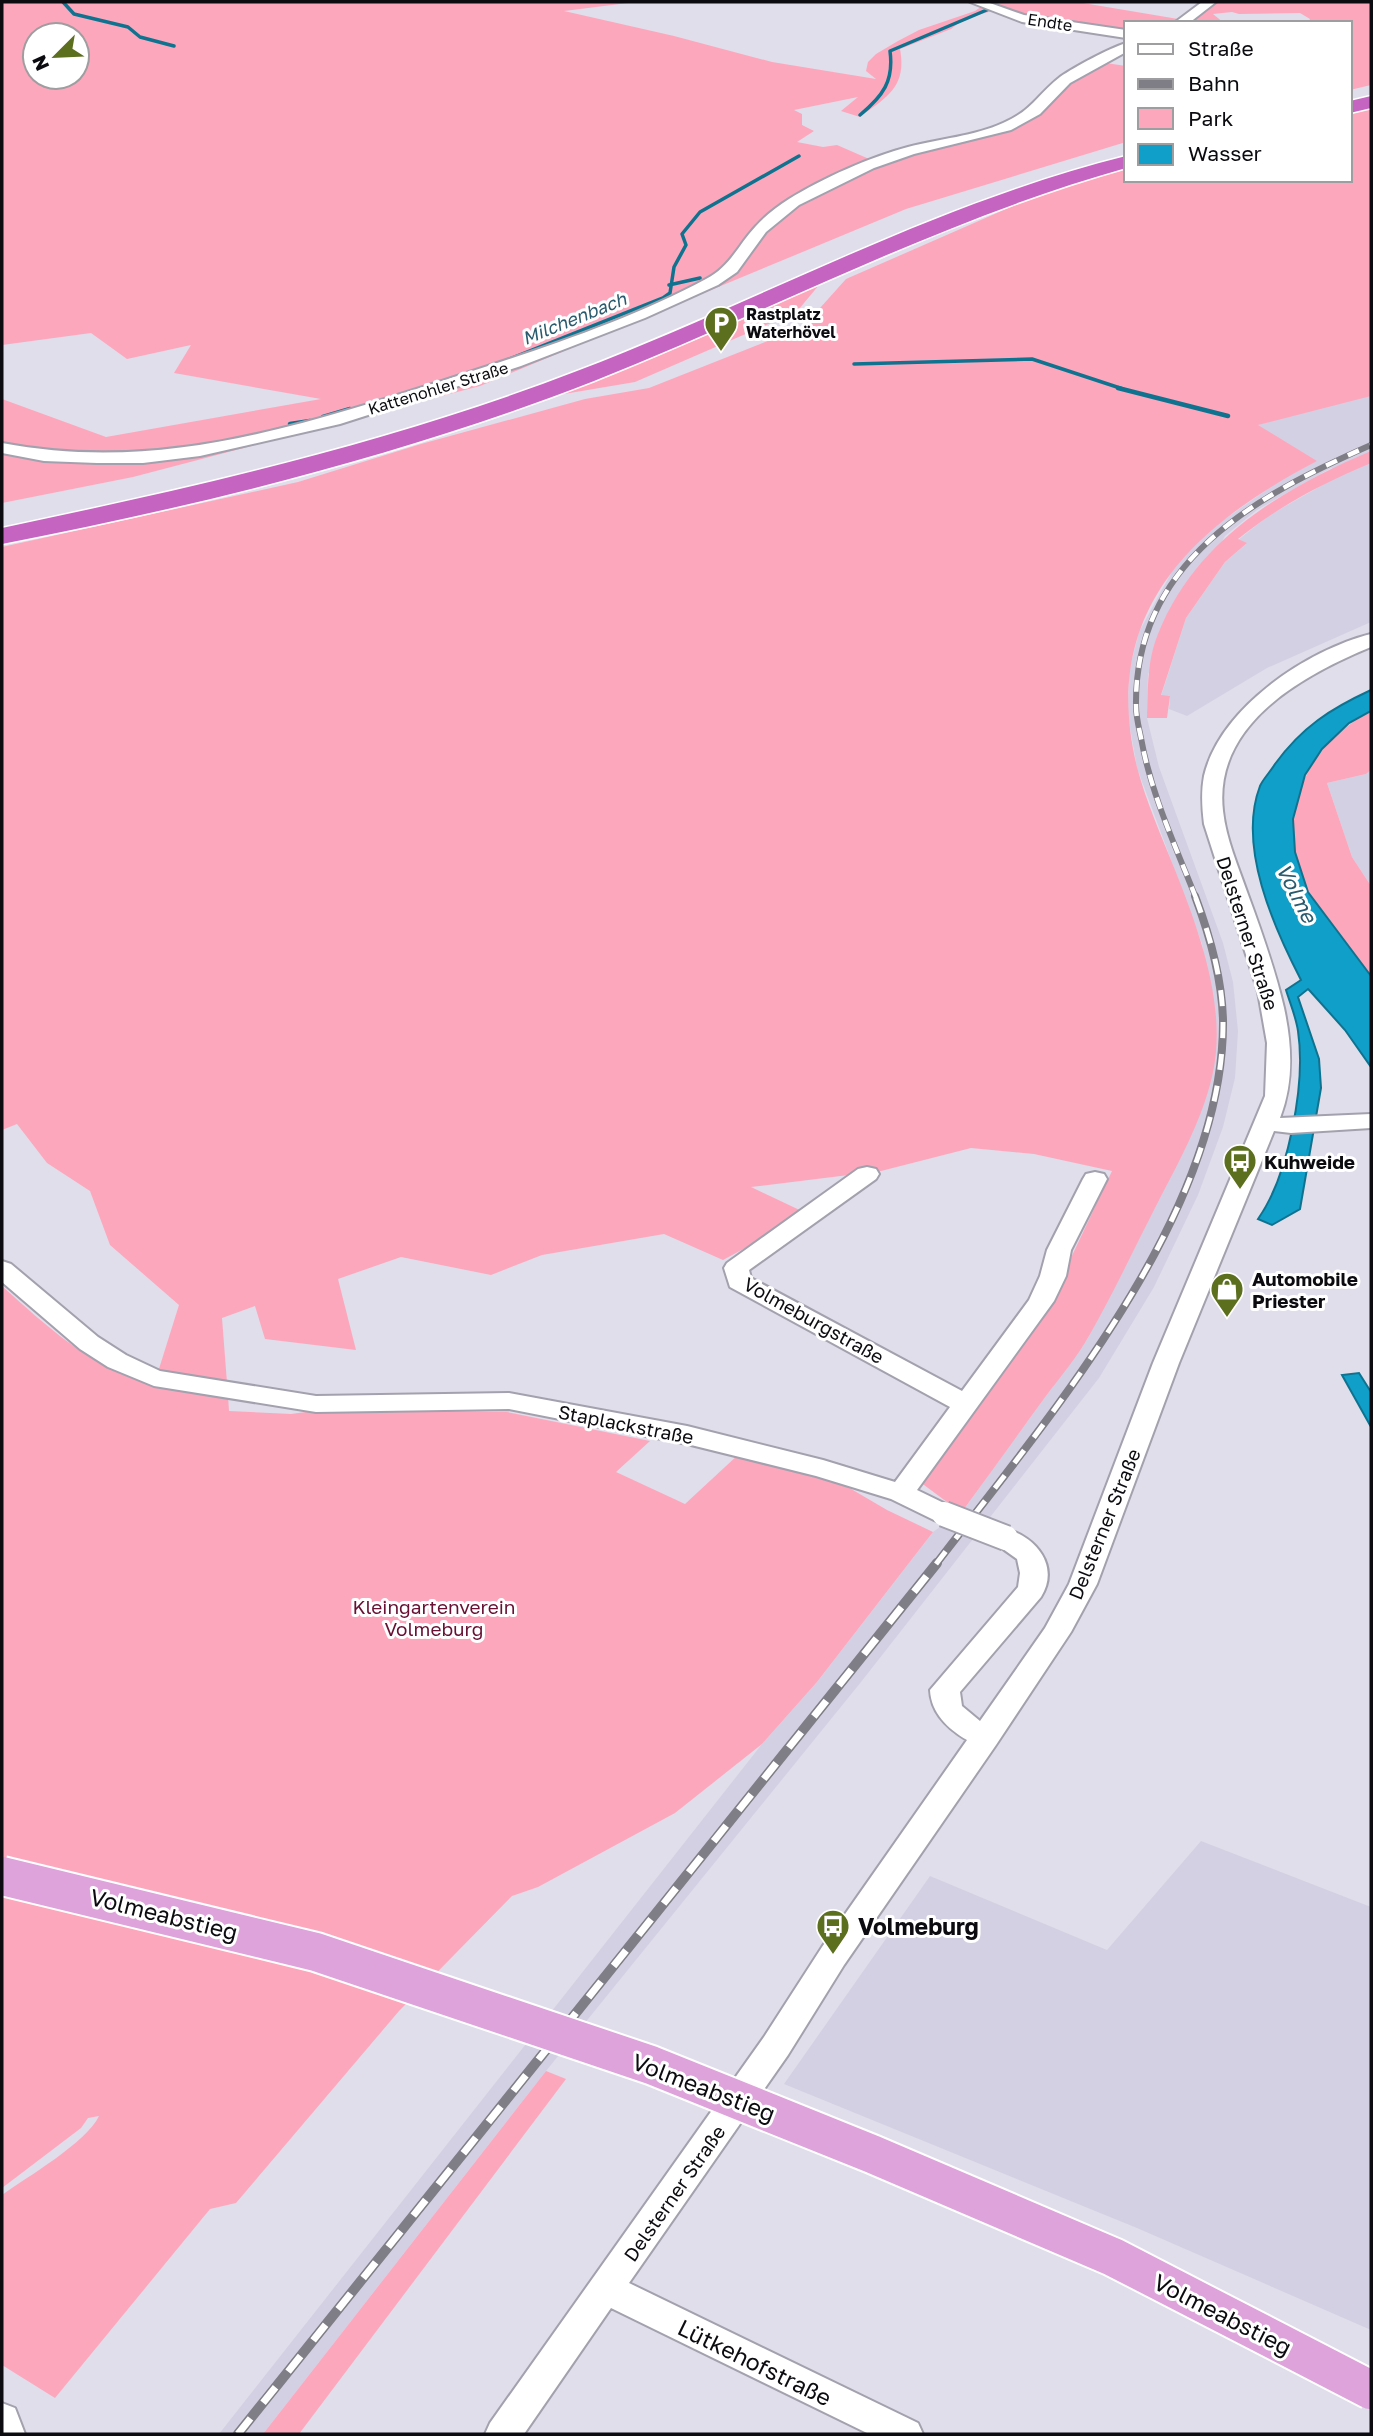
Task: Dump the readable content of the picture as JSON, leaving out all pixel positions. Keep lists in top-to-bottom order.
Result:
{
  "streets": {
    "main road": ["Volmeabstieg"],
    "street": [
      "Endte",
      "Kattenohler Straße",
      "Delsterner Straße",
      "Volmeburgstraße",
      "Staplackstraße",
      "Lütkehofstraße"
    ]
  },
  "crossings": [
    ["Delsterner Straße", "Staplackstraße"],
    ["Delsterner Straße", "Lütkehofstraße"]
  ],
  "water": ["Milchenbach", "Volme"],
  "parks": ["Kleingartenverein Volmeburg"],
  "places": {
    "parking": ["Rastplatz Waterhövel"],
    "bus stop": ["Kuhweide", "Volmeburg"],
    "shop": ["Automobile Priester"]
  },
  "legend": [
    "Straße",
    "Bahn",
    "Park",
    "Wasser"
  ],
  "north": "bottom left"
}
